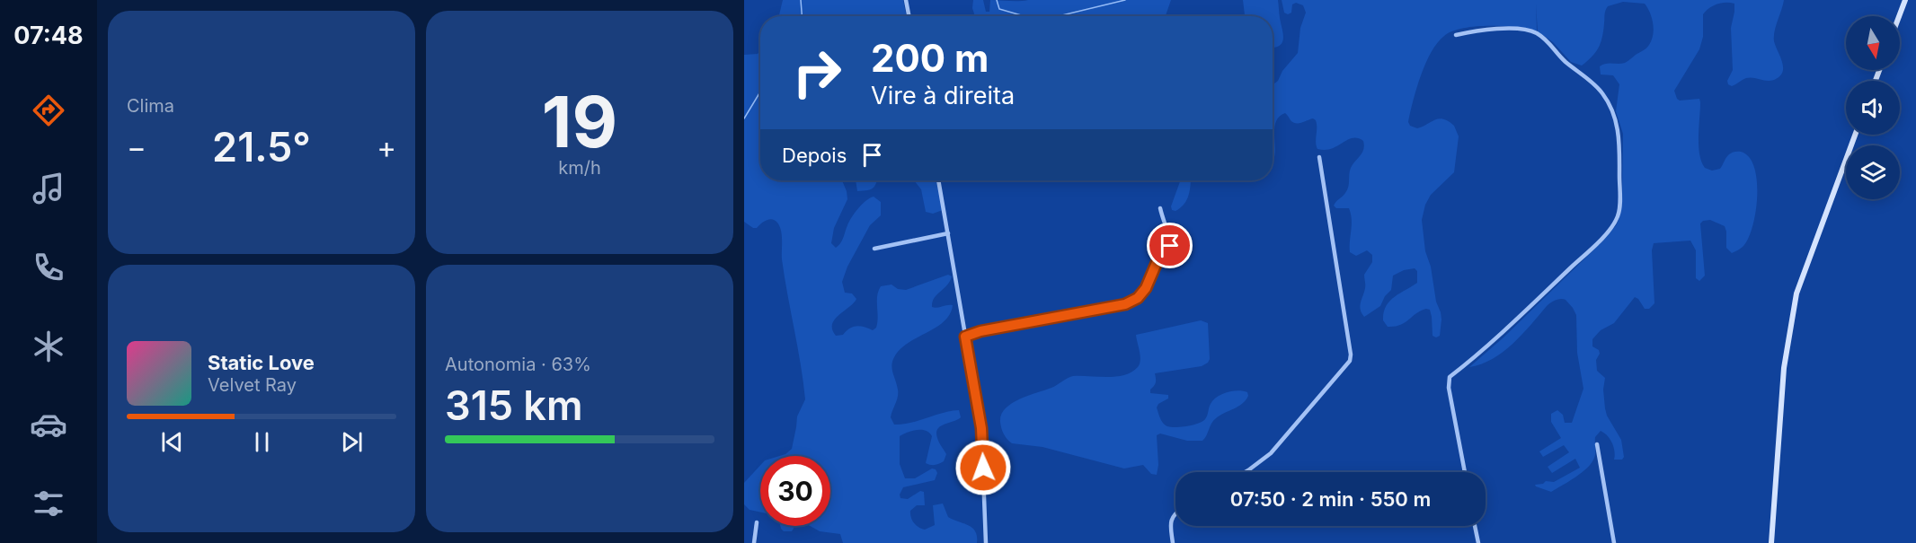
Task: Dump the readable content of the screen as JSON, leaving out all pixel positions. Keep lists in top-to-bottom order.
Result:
{
  "north": "bottom",
  "page": {
    "tabs": "07:48",
    "tile": [
      "Clima",
      ["19", "km/h"],
      ["Autonomia · 63%", "315 km"]
    ],
    "turn": ["200 m", "Vire à direita"],
    "heat": ["−", "21.5°", "+"],
    "then": "Depois",
    "song": ["Static Love", "Velvet Ray"],
    "limit": "30",
    "trip": "07:50 · 2 min · 550 m"
  }
}
